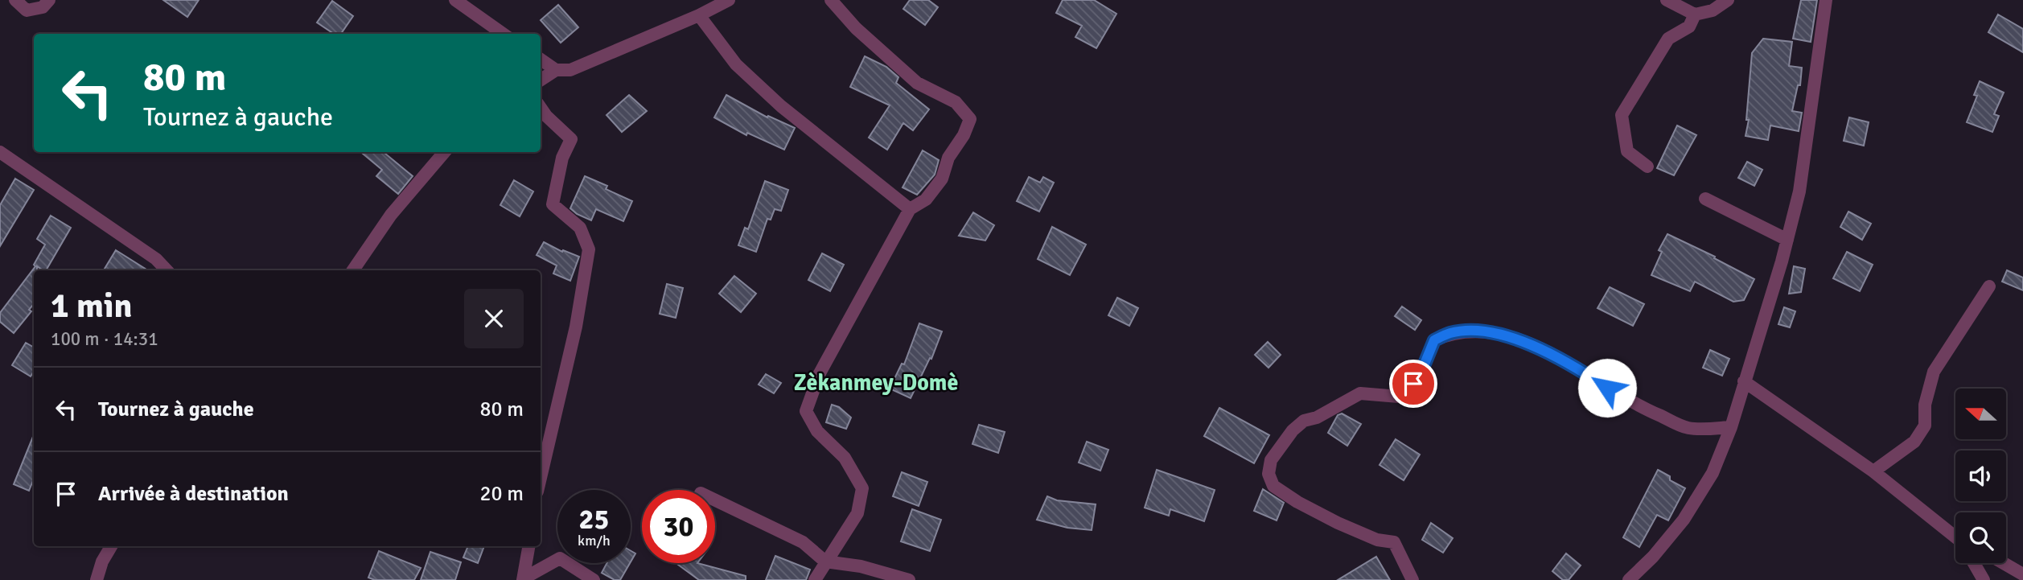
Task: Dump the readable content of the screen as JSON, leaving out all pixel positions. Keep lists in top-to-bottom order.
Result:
{
  "districts": ["Zèkanmey-Domè"],
  "north": "left",
  "page": {
    "turn": ["80 m", "Tournez à gauche"],
    "heading": ["1 min", "100 m · 14:31"],
    "list": [
      {
        "name": "Tournez à gauche",
        "value": "80 m"
      },
      {
        "name": "Arrivée à destination",
        "value": "20 m"
      }
    ],
    "speed": "25 km/h",
    "limit": "30"
  }
}
